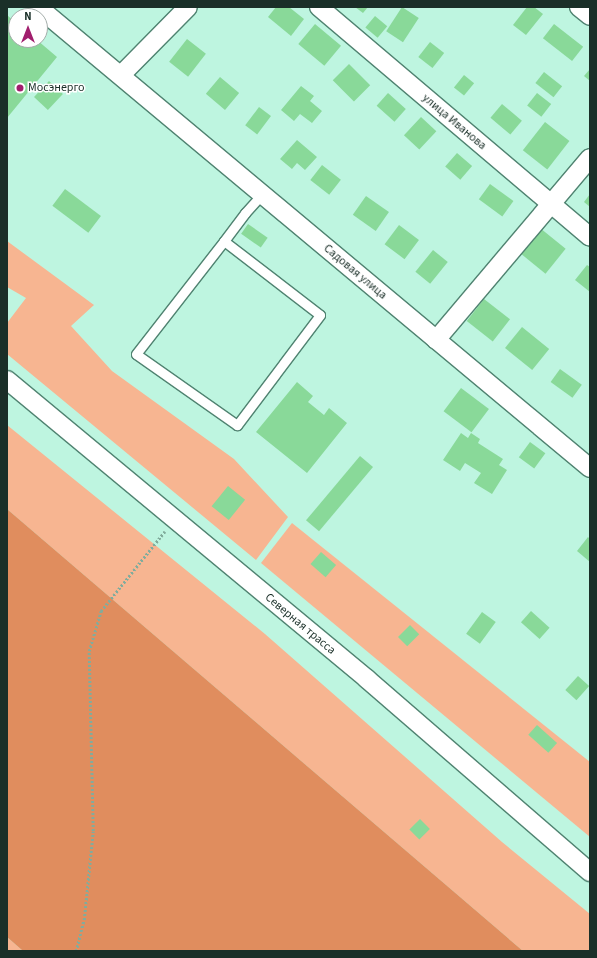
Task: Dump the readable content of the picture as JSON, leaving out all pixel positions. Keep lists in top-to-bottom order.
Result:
{
  "streets": {
    "street": ["улица Иванова", "Садовая улица", "Северная трасса"]
  },
  "places": ["Мосэнерго"],
  "north": "top"
}
